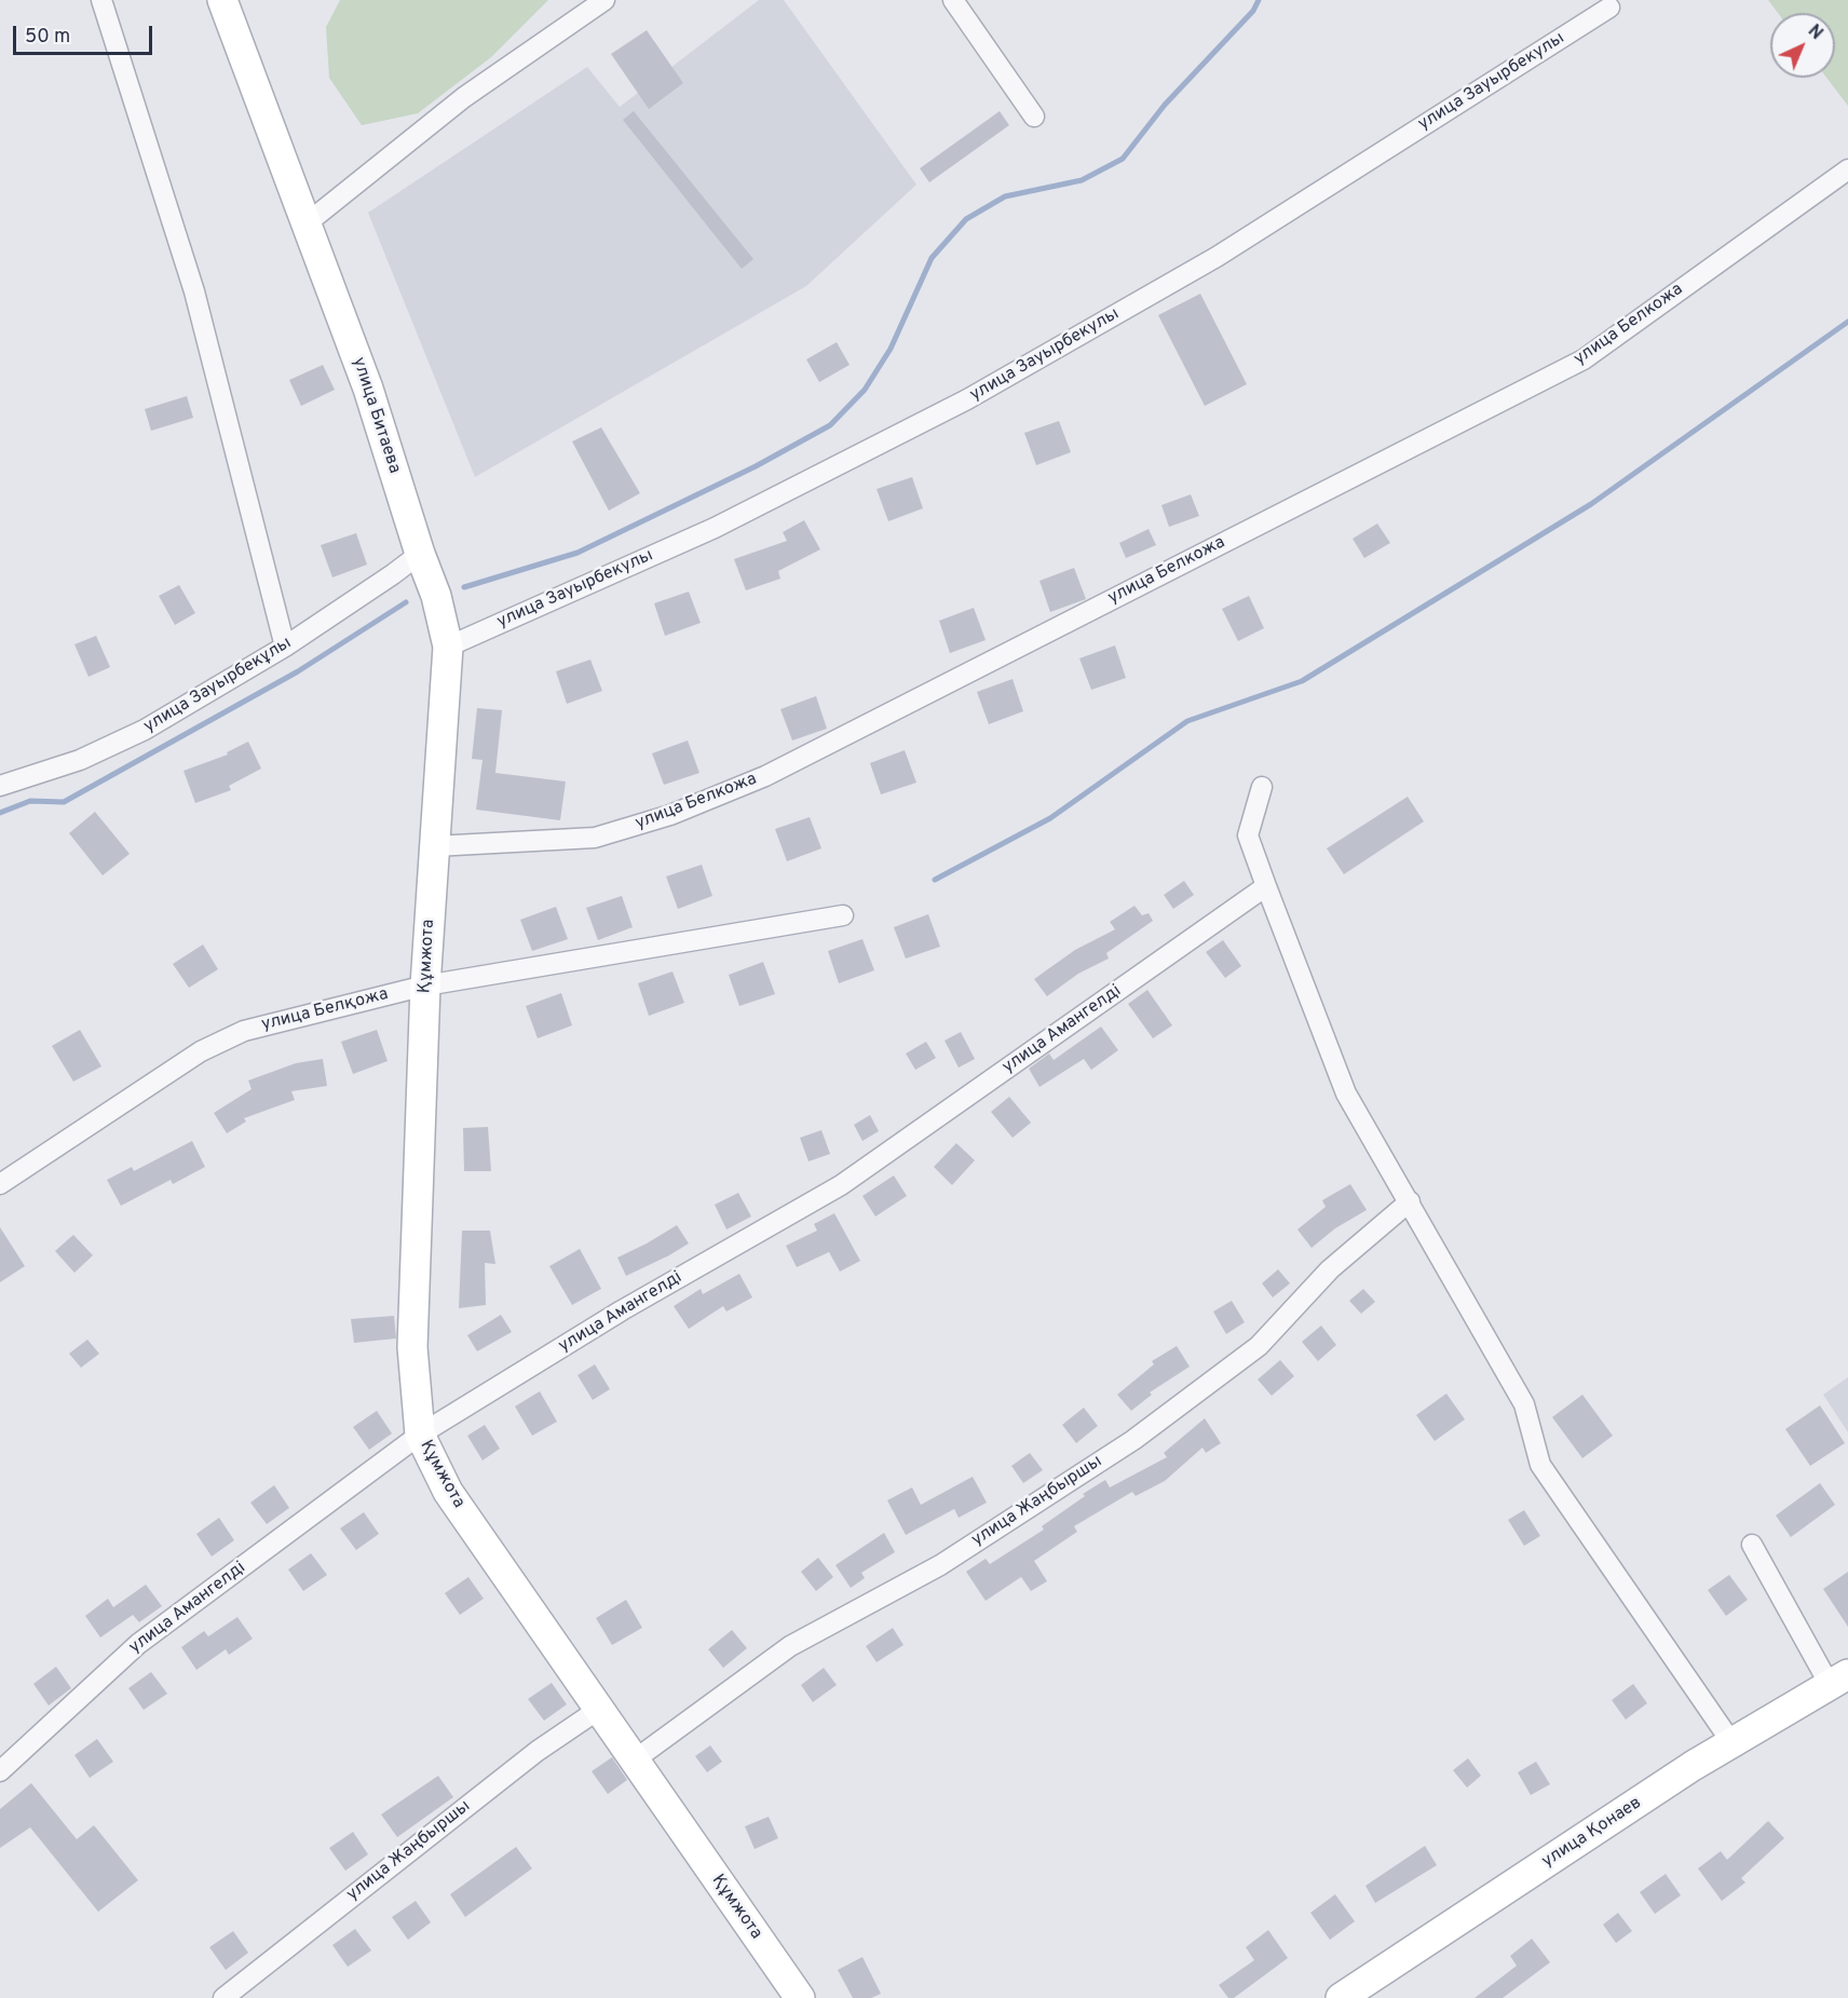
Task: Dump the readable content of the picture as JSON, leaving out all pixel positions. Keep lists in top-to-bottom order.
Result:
{
  "streets": {
    "street": [
      "улица Зауырбекулы",
      "улица Белкожа",
      "улица Битаева",
      "улица Зауырбекұлы",
      "Құмжота",
      "улица Белқожа",
      "улица Амангелді",
      "улица Жаңбыршы",
      "улица Қонаев"
    ]
  },
  "crossings": [
    ["улица Зауырбекулы", "улица Битаева"],
    ["улица Белкожа", "улица Битаева"],
    ["улица Белкожа", "Құмжота"],
    ["улица Битаева", "улица Зауырбекұлы"],
    ["улица Битаева", "Құмжота"],
    ["Құмжота", "улица Белқожа"],
    ["Құмжота", "улица Амангелді"],
    ["Құмжота", "улица Жаңбыршы"]
  ],
  "scale_bar": "50 m",
  "north": "top right"
}
